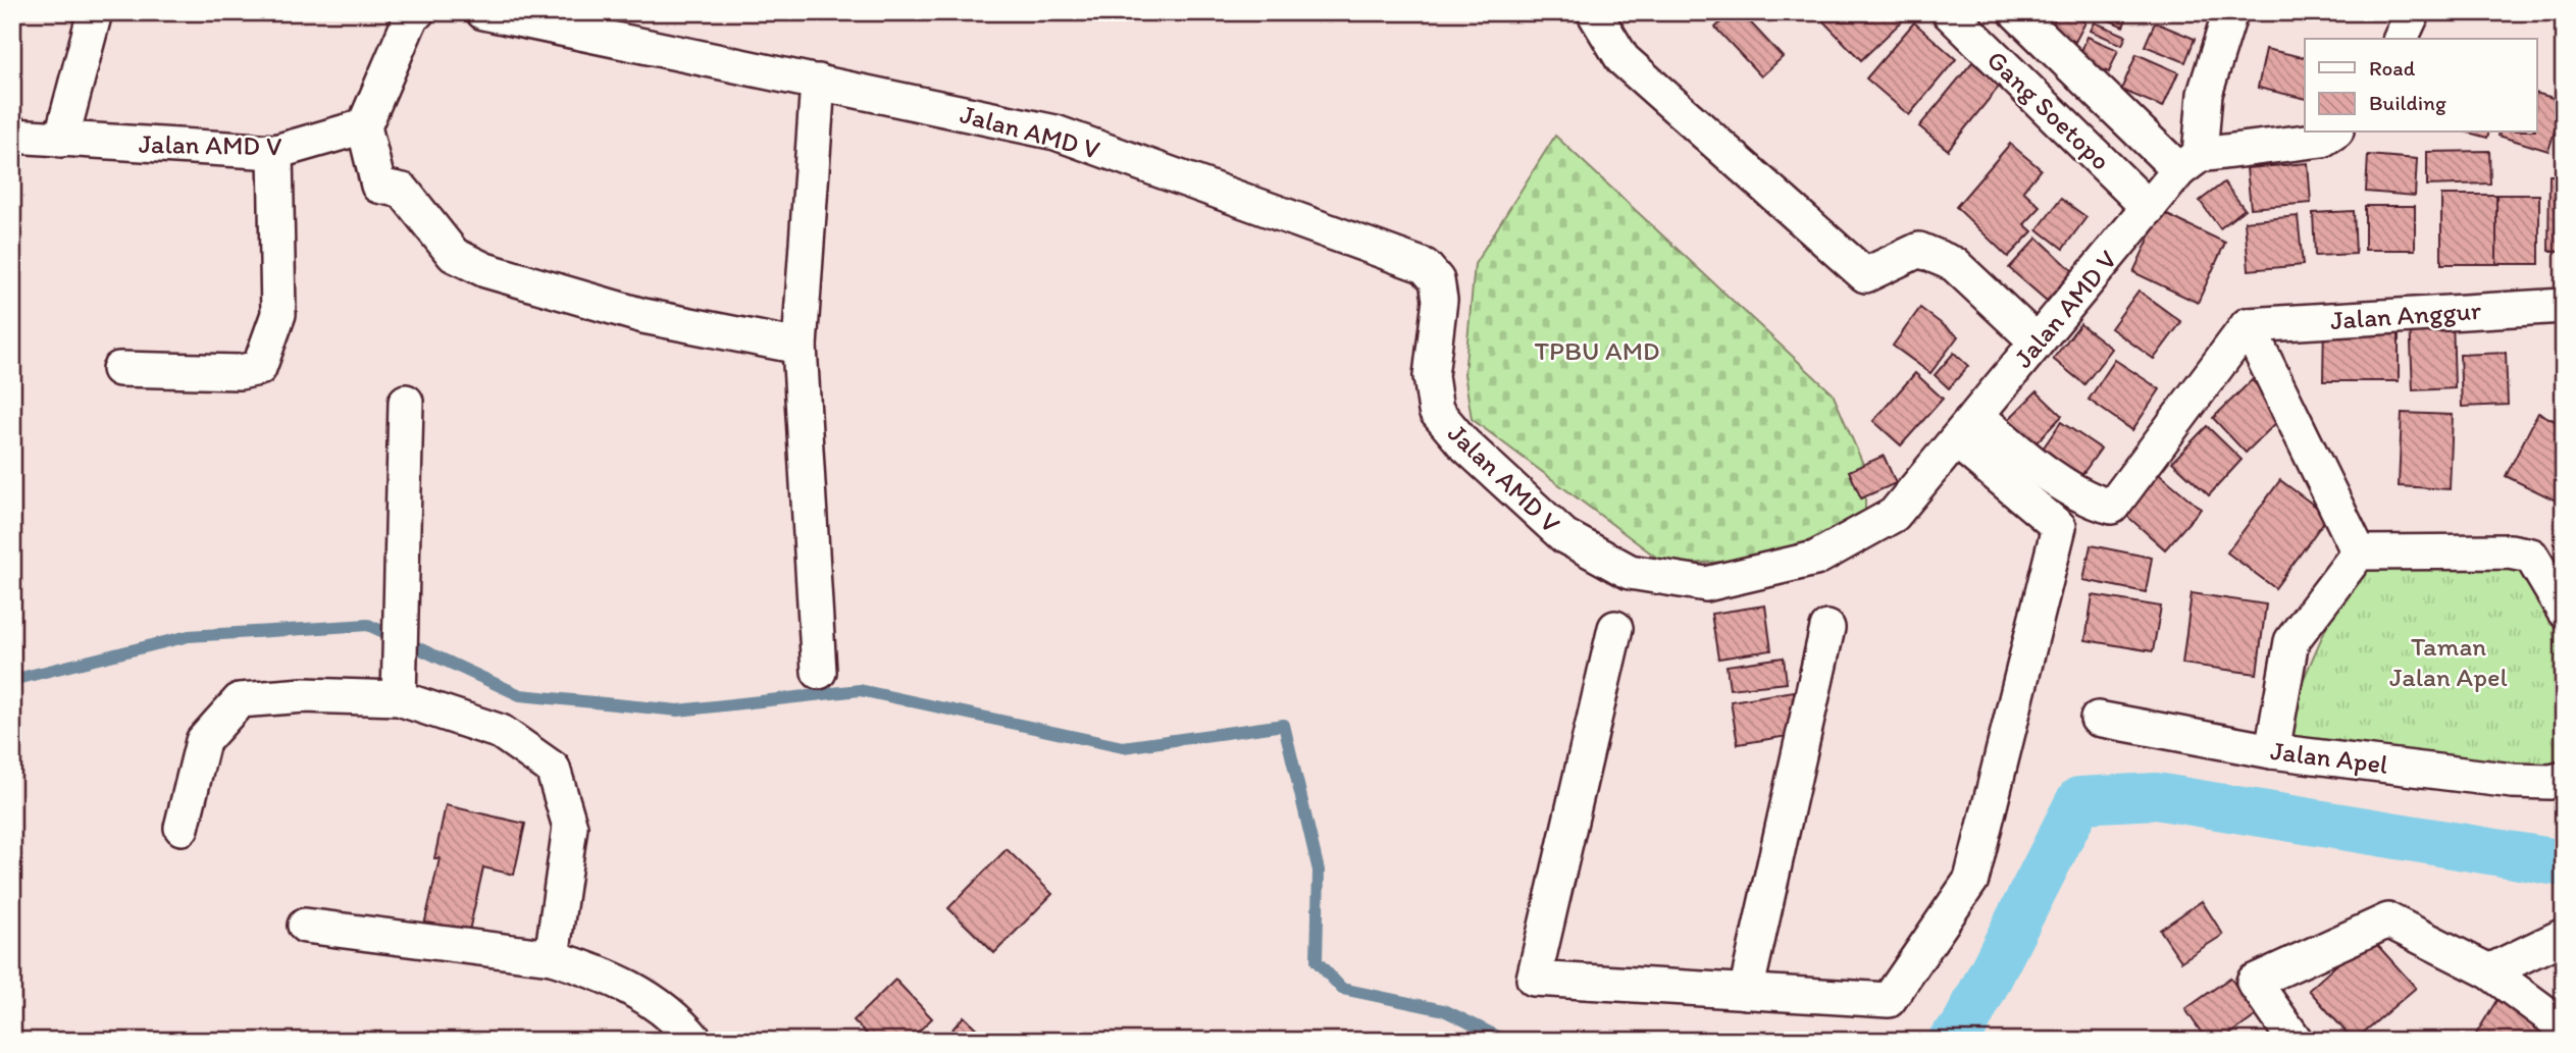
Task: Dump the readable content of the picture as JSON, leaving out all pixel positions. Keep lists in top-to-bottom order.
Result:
{
  "streets": {
    "street": [
      "Gang Soetopo",
      "Jalan AMD V",
      "Jalan Anggur",
      "Jalan Apel"
    ]
  },
  "crossings": [
    ["Gang Soetopo", "Jalan AMD V"]
  ],
  "parks": ["TPBU AMD", "Taman Jalan Apel"],
  "legend": ["Road", "Building"]
}
